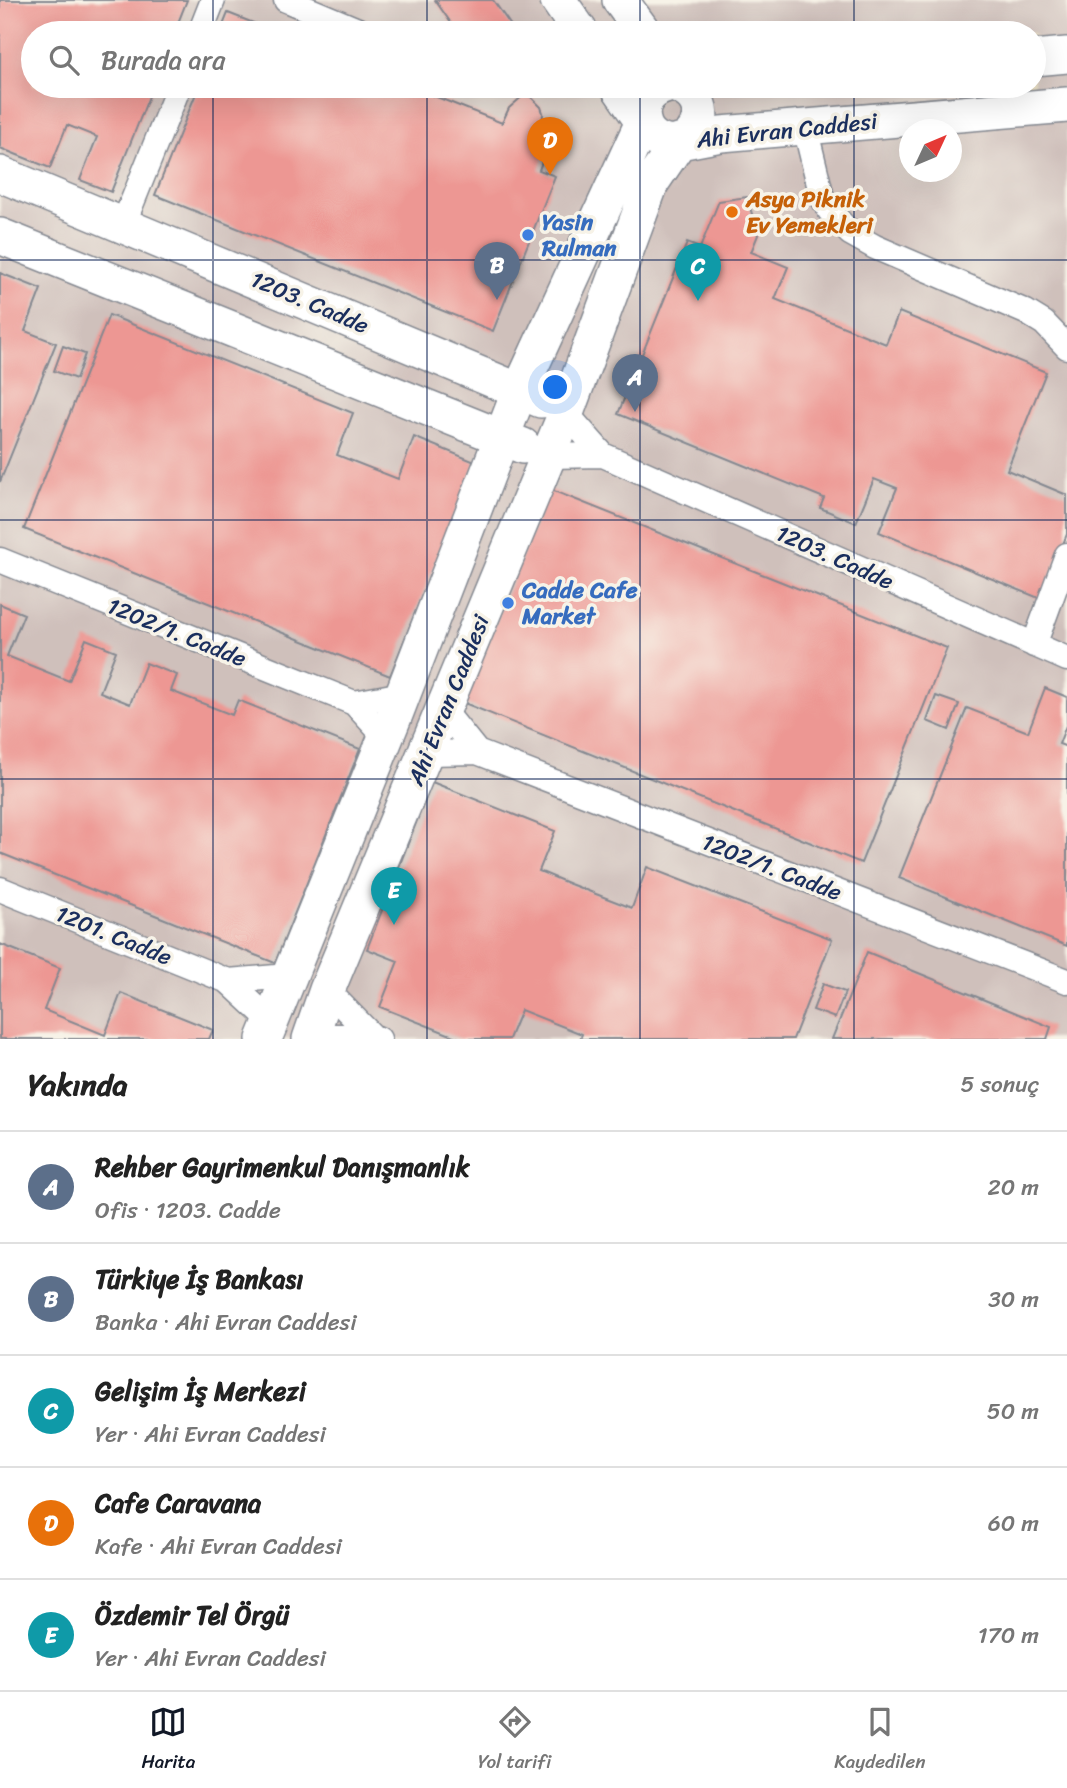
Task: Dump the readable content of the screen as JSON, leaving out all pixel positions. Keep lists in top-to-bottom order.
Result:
{
  "streets": {
    "main road": [
      "Ahi Evran Caddesi",
      "1203. Cadde",
      "1202/1. Cadde",
      "1201. Cadde"
    ]
  },
  "crossings": [
    ["Ahi Evran Caddesi", "1203. Cadde"],
    ["Ahi Evran Caddesi", "1202/1. Cadde"],
    ["Ahi Evran Caddesi", "1201. Cadde"]
  ],
  "places": ["Asya Piknik Ev Yemekleri", "Yasin Rulman", "Cadde Cafe Market"],
  "north": "top right",
  "page": {
    "search": "Burada ara",
    "pins": [
      "D",
      "B",
      "C",
      "A",
      "E"
    ],
    "heading": ["Yakında", "5 sonuç"],
    "list": [
      {
        "mark": "A",
        "name": "Rehber Gayrimenkul Danışmanlık",
        "note": "Ofis · 1203. Cadde",
        "value": "20 m"
      },
      {
        "mark": "B",
        "name": "Türkiye İş Bankası",
        "note": "Banka · Ahi Evran Caddesi",
        "value": "30 m"
      },
      {
        "mark": "C",
        "name": "Gelişim İş Merkezi",
        "note": "Yer · Ahi Evran Caddesi",
        "value": "50 m"
      },
      {
        "mark": "D",
        "name": "Cafe Caravana",
        "note": "Kafe · Ahi Evran Caddesi",
        "value": "60 m"
      },
      {
        "mark": "E",
        "name": "Özdemir Tel Örgü",
        "note": "Yer · Ahi Evran Caddesi",
        "value": "170 m"
      }
    ],
    "nav": ["Harita", "Yol tarifi", "Kaydedilen"]
  }
}
